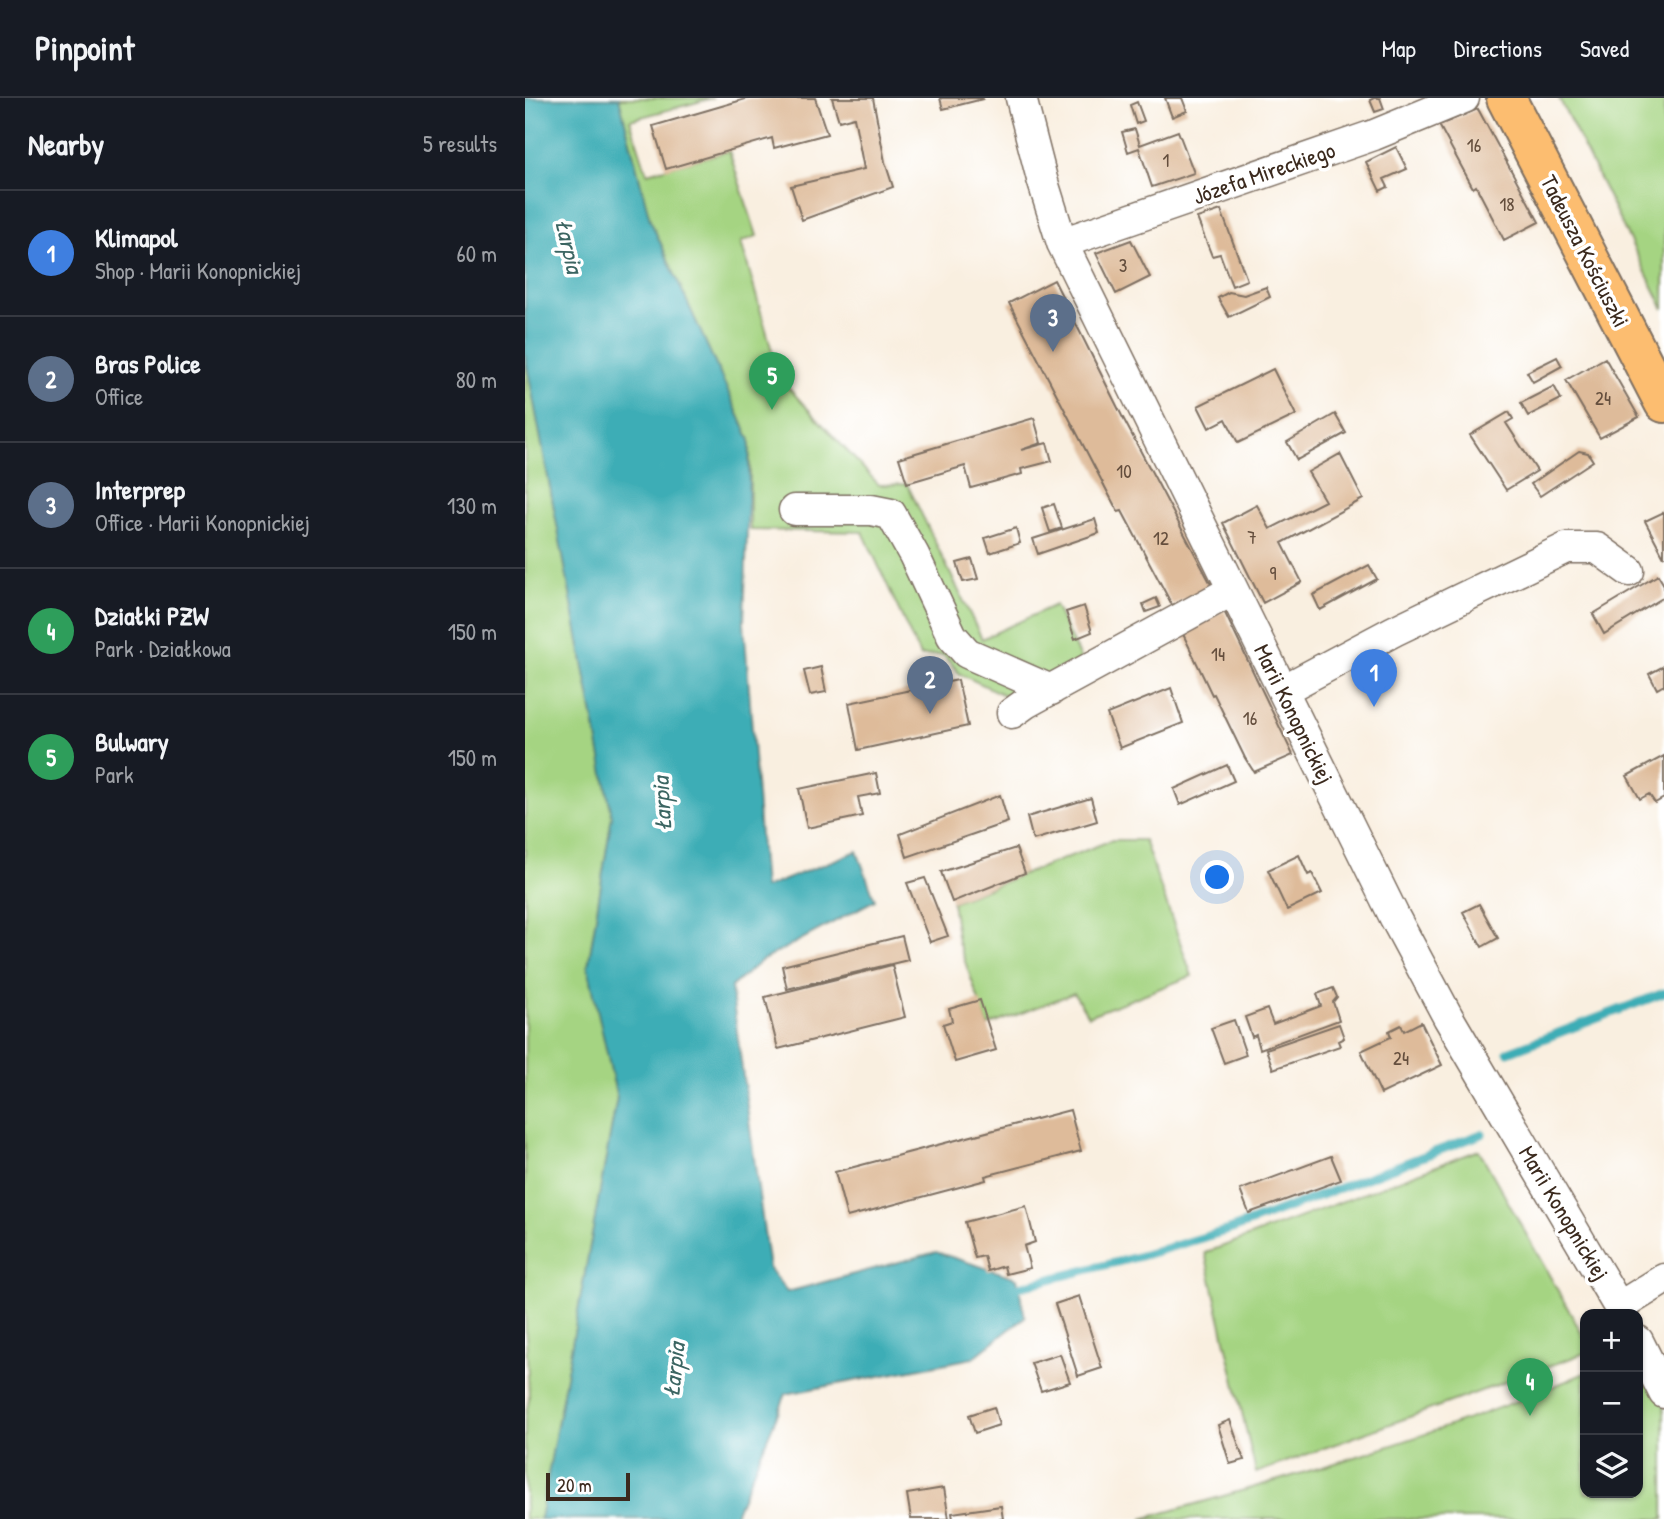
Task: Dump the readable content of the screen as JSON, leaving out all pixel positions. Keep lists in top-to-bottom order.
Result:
{
  "streets": {
    "main road": ["Tadeusza Kościuszki"],
    "street": ["Józefa Mireckiego", "Marii Konopnickiej"]
  },
  "crossings": [
    ["Józefa Mireckiego", "Marii Konopnickiej"]
  ],
  "water": ["Łarpia"],
  "house_numbers": [
    "16",
    "1",
    "18",
    "3",
    "24",
    "10",
    "7",
    "12",
    "9",
    "14",
    "16",
    "24"
  ],
  "scale_bar": "20 m",
  "page": {
    "header": "Pinpoint",
    "nav": ["Map", "Directions", "Saved"],
    "heading": ["Nearby", "5 results"],
    "list": [
      {
        "mark": "1",
        "name": "Klimapol",
        "note": "Shop · Marii Konopnickiej",
        "value": "60 m"
      },
      {
        "mark": "2",
        "name": "Bras Police",
        "note": "Office",
        "value": "80 m"
      },
      {
        "mark": "3",
        "name": "Interprep",
        "note": "Office · Marii Konopnickiej",
        "value": "130 m"
      },
      {
        "mark": "4",
        "name": "Działki PZW",
        "note": "Park · Działkowa",
        "value": "150 m"
      },
      {
        "mark": "5",
        "name": "Bulwary",
        "note": "Park",
        "value": "150 m"
      }
    ],
    "pins": [
      "3",
      "5",
      "1",
      "2",
      "4"
    ],
    "map_buttons": ["+", "−"],
    "scale": "20 m"
  }
}
